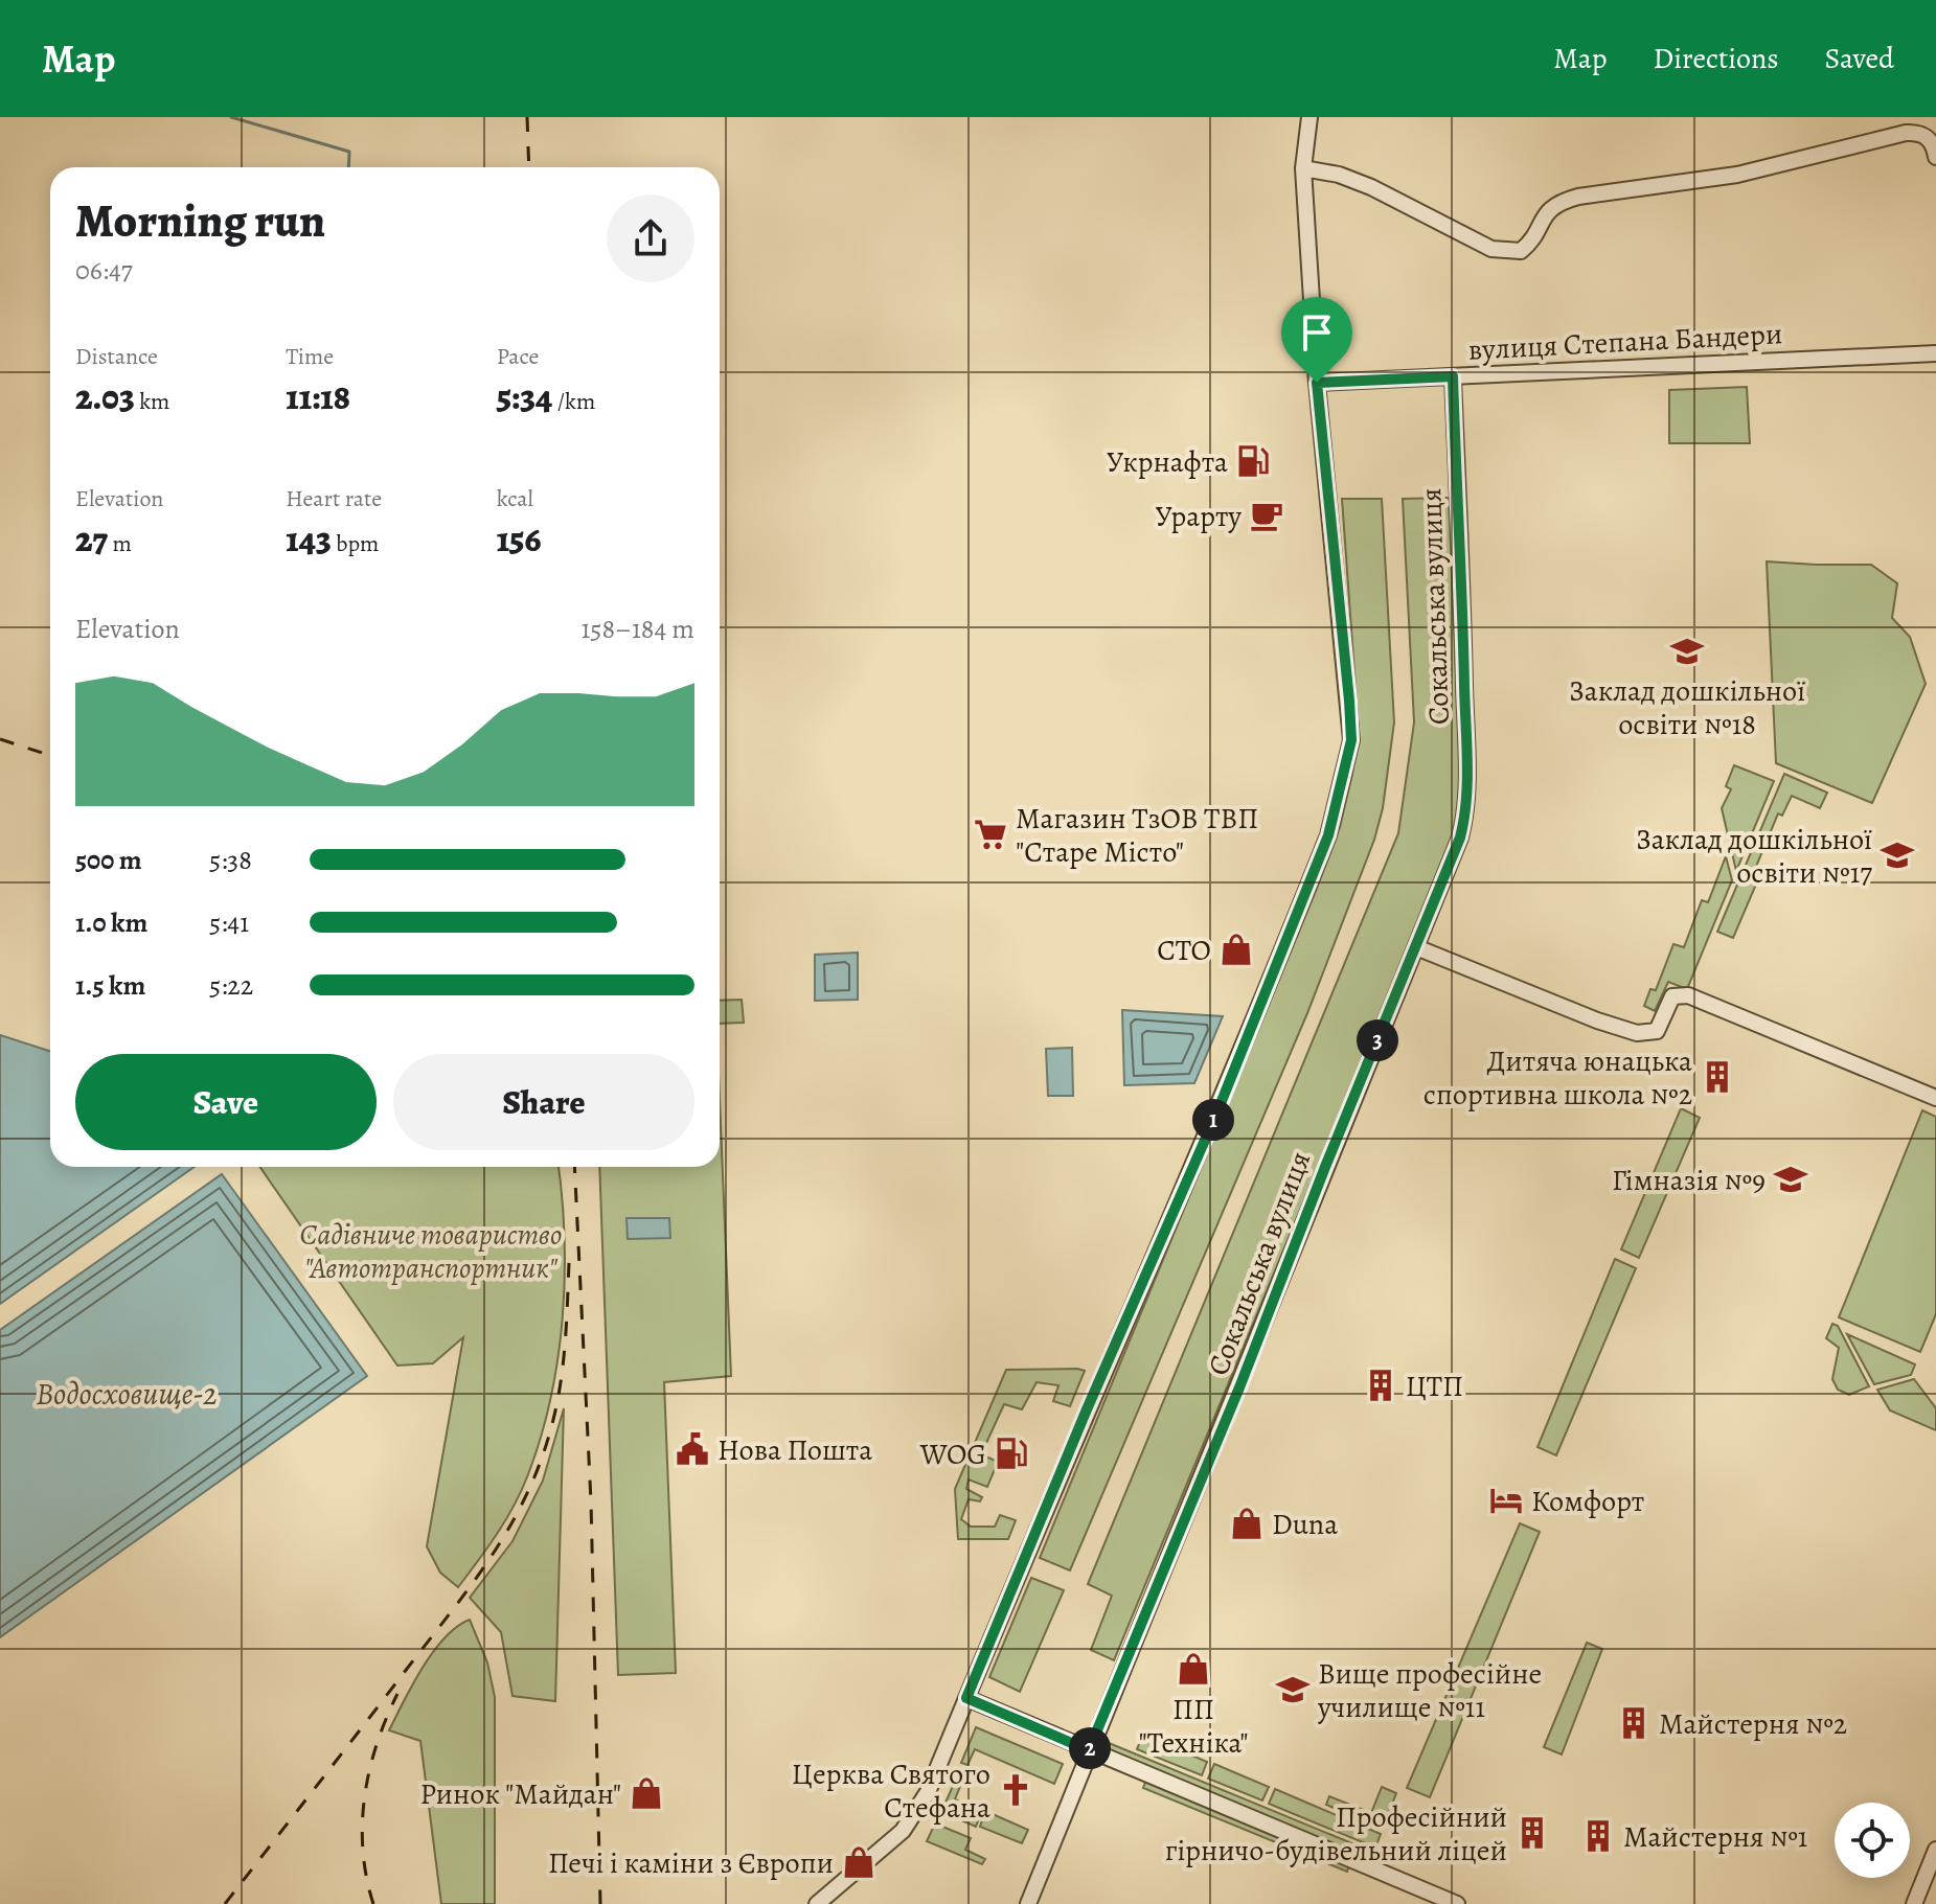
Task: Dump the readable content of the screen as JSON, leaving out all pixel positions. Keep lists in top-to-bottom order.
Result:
{
  "streets": {
    "street": ["вулиця Степана Бандери", "Сокальська вулиця"]
  },
  "crossings": [
    ["вулиця Степана Бандери", "Сокальська вулиця"]
  ],
  "water": ["Водосховище-2"],
  "parks": ["Садівниче товариство \"Автотранспортник\""],
  "places": {
    "fuel station": ["Укрнафта", "WOG"],
    "cafe": ["Урарту"],
    "school or university": [
      "Заклад дошкільної освіти №18",
      "Заклад дошкільної освіти №17",
      "Гімназія №9",
      "Вище професійне училище №11"
    ],
    "supermarket": ["Магазин ТзОВ ТВП \"Старе Місто\""],
    "shop": [
      "СТО",
      "Duna",
      "ПП \"Техніка\"",
      "Ринок \"Майдан\"",
      "Печі і каміни з Європи"
    ],
    "building": [
      "Дитяча юнацька спортивна школа №2",
      "ЦТП",
      "Майстерня №2",
      "Професійний гірничо-будівельний ліцей",
      "Майстерня №1"
    ],
    "public building": ["Нова Пошта"],
    "hotel": ["Комфорт"],
    "church": ["Церква Святого Стефана"]
  },
  "page": {
    "header": "Map",
    "nav": ["Map", "Directions", "Saved"],
    "heading": ["Morning run", "06:47"],
    "stats": [
      ["Distance", "2.03 km"],
      ["Time", "11:18"],
      ["Pace", "5:34 /km"],
      ["Elevation", "27 m"],
      ["Heart rate", "143 bpm"],
      ["kcal", "156"]
    ],
    "chart": ["Elevation", "158–184 m"],
    "list": [
      {
        "name": "500 m",
        "note": "5:38"
      },
      {
        "name": "1.0 km",
        "note": "5:41"
      },
      {
        "name": "1.5 km",
        "note": "5:22"
      }
    ],
    "pins": ["3", "1", "2"],
    "buttons": ["Save", "Share"]
  }
}
